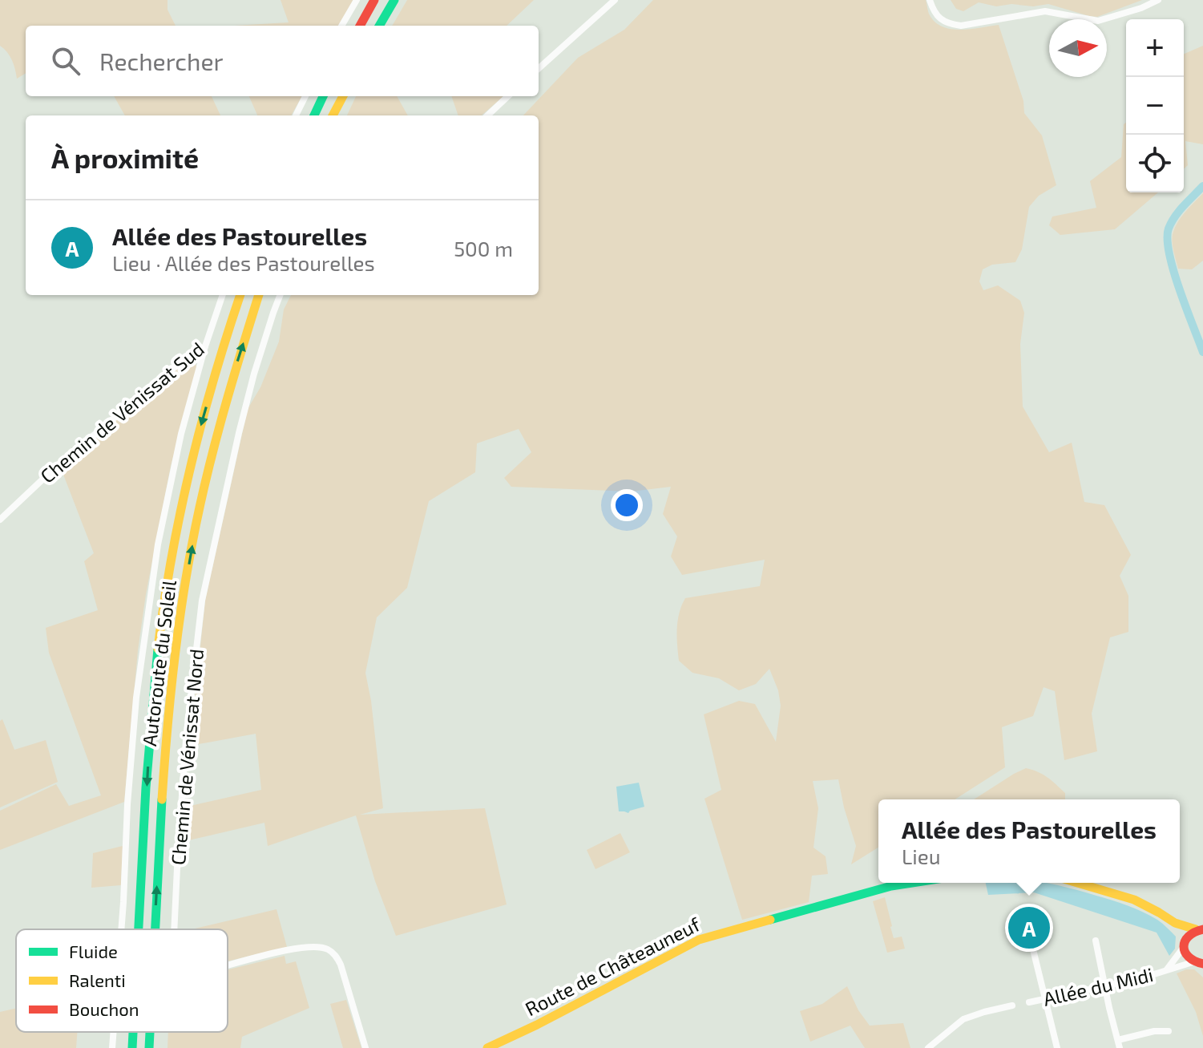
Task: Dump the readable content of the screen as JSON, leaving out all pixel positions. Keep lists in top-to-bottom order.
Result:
{
  "streets": {
    "main road": ["Autoroute du Soleil", "Route de Châteauneuf"],
    "street": ["Chemin de Vénissat Sud", "Chemin de Vénissat Nord", "Allée du Midi"]
  },
  "legend": ["Fluide", "Ralenti", "Bouchon"],
  "north": "right",
  "page": {
    "map_buttons": ["+", "−"],
    "search": "Rechercher",
    "heading": "À proximité",
    "list": [
      {
        "mark": "A",
        "name": "Allée des Pastourelles",
        "note": "Lieu · Allée des Pastourelles",
        "value": "500 m"
      }
    ],
    "popup": ["Allée des Pastourelles", "Lieu"],
    "pins": "A"
  }
}
